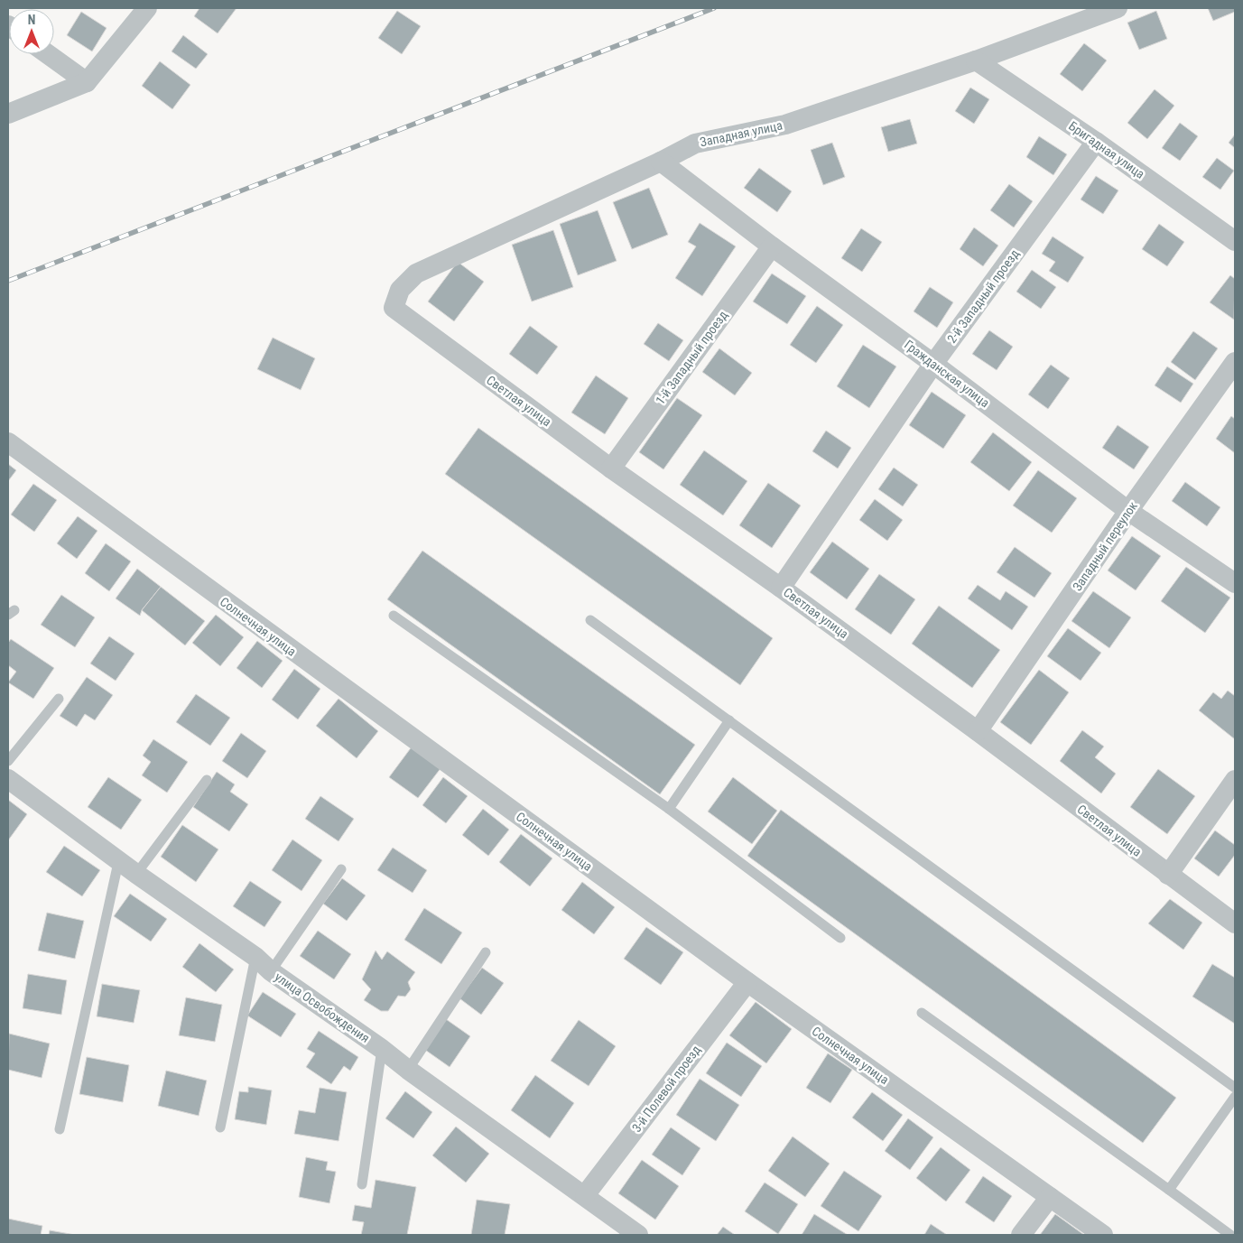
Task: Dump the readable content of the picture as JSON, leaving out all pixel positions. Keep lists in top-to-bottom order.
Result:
{
  "streets": {
    "street": [
      "Западная улица",
      "Бригадная улица",
      "2-й Западный проезд",
      "1-й Западный проезд",
      "Гражданская улица",
      "Светлая улица",
      "Западный переулок",
      "Солнечная улица",
      "улица Освобождения",
      "3-й Полевой проезд"
    ]
  },
  "crossings": [
    ["Западная улица", "Бригадная улица"],
    ["Западная улица", "Гражданская улица"],
    ["Западная улица", "Светлая улица"],
    ["Бригадная улица", "2-й Западный проезд"],
    ["2-й Западный проезд", "Гражданская улица"],
    ["2-й Западный проезд", "Светлая улица"],
    ["1-й Западный проезд", "Гражданская улица"],
    ["1-й Западный проезд", "Светлая улица"],
    ["Гражданская улица", "Западный переулок"],
    ["Светлая улица", "Западный переулок"],
    ["Солнечная улица", "3-й Полевой проезд"],
    ["улица Освобождения", "3-й Полевой проезд"]
  ],
  "north": "top"
}
